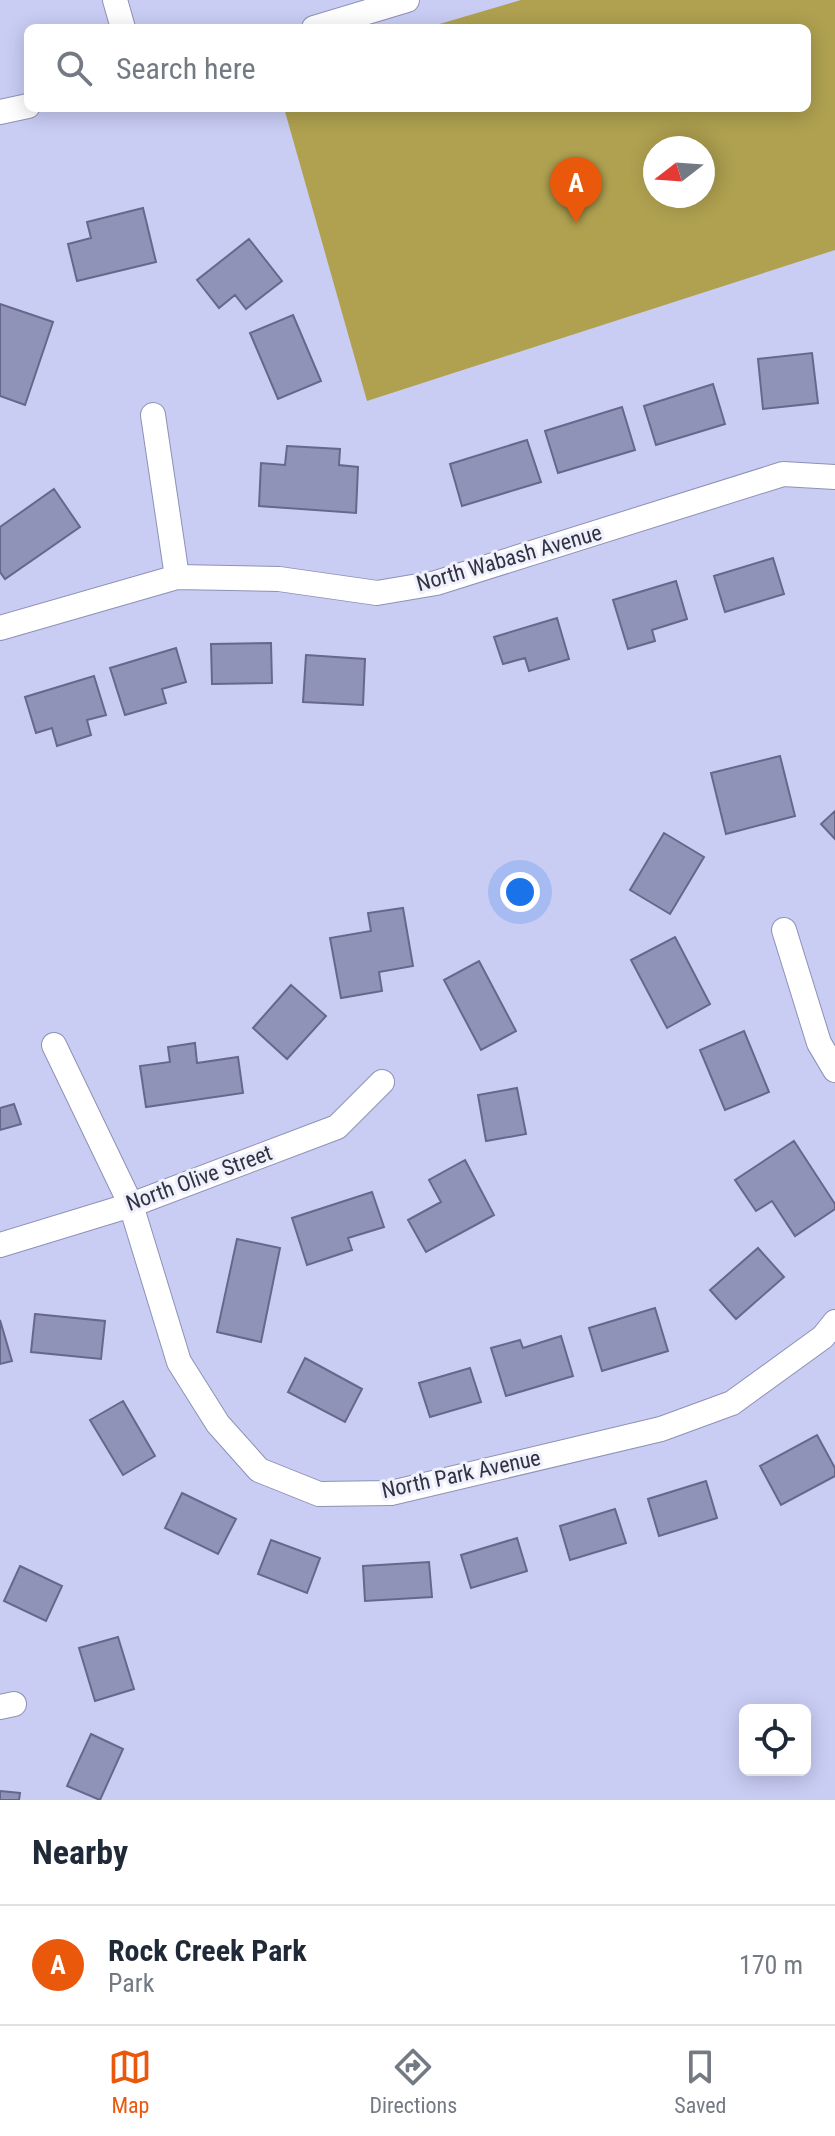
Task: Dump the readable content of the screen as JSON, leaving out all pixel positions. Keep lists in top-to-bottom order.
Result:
{
  "streets": {
    "street": ["North Wabash Avenue", "North Olive Street", "North Park Avenue"]
  },
  "crossings": [
    ["North Olive Street", "North Park Avenue"]
  ],
  "north": "left",
  "page": {
    "search": "Search here",
    "pins": "A",
    "heading": "Nearby",
    "list": [
      {
        "mark": "A",
        "name": "Rock Creek Park",
        "note": "Park",
        "value": "170 m"
      }
    ],
    "nav": ["Map", "Directions", "Saved"]
  }
}
